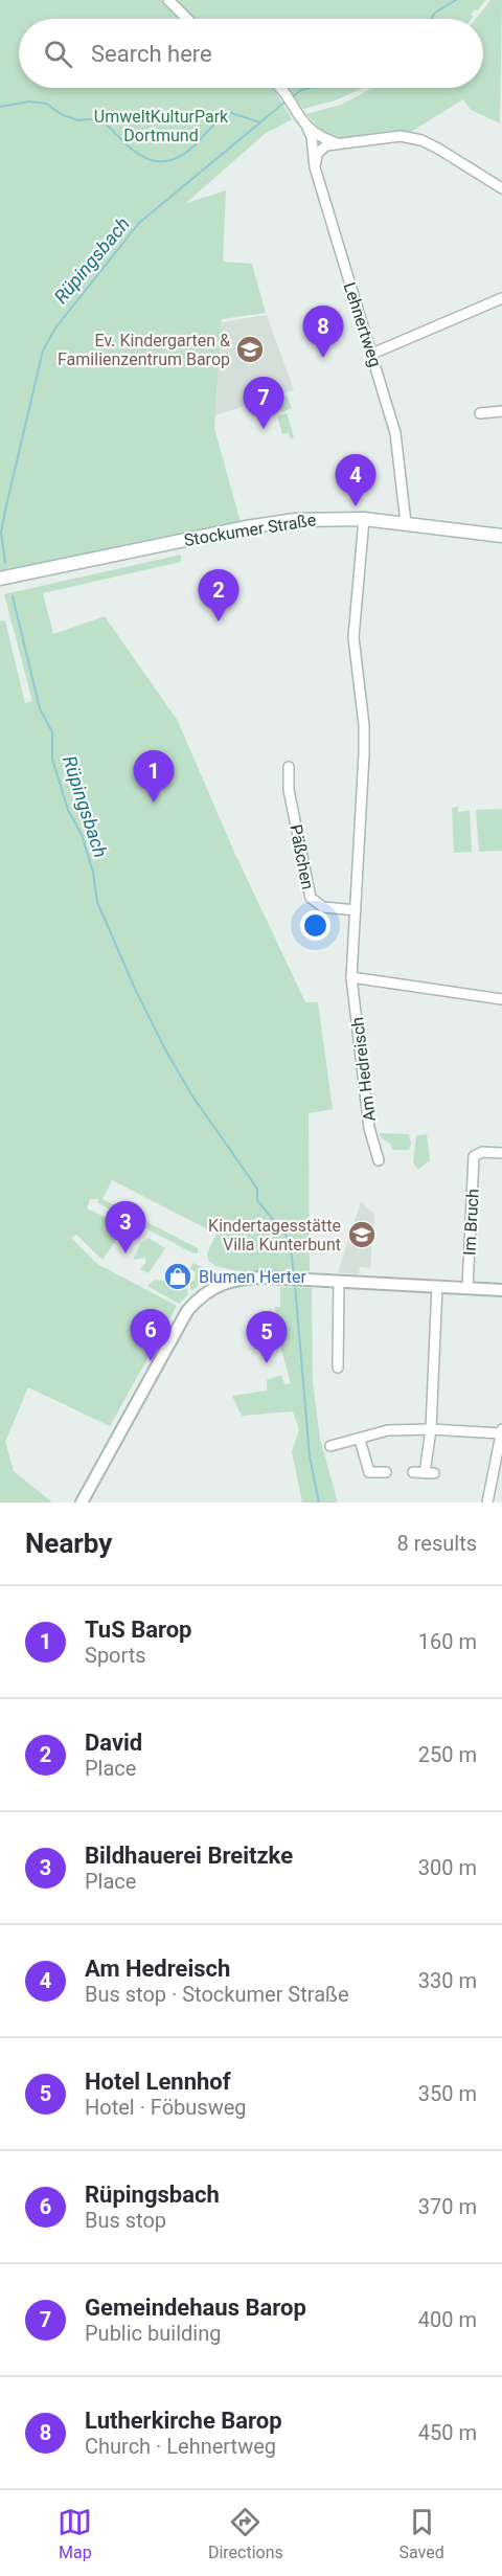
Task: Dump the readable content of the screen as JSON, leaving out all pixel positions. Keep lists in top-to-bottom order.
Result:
{
  "streets": {
    "main road": ["Stockumer Straße"],
    "street": [
      "Lehnertweg",
      "Päßchen",
      "Am Hedreisch",
      "Im Bruch"
    ]
  },
  "crossings": [
    ["Lehnertweg", "Stockumer Straße"],
    ["Stockumer Straße", "Am Hedreisch"],
    ["Päßchen", "Am Hedreisch"]
  ],
  "water": ["Rüpingsbach"],
  "parks": ["UmweltKulturPark Dortmund"],
  "places": {
    "school or university": ["Ev. Kindergarten & Familienzentrum Barop", "Kindertagesstätte Villa Kunterbunt"],
    "shop": ["Blumen Herter"]
  },
  "page": {
    "search": "Search here",
    "pins": [
      "8",
      "7",
      "4",
      "2",
      "1",
      "3",
      "6",
      "5"
    ],
    "heading": ["Nearby", "8 results"],
    "list": [
      {
        "mark": "1",
        "name": "TuS Barop",
        "note": "Sports",
        "value": "160 m"
      },
      {
        "mark": "2",
        "name": "David",
        "note": "Place",
        "value": "250 m"
      },
      {
        "mark": "3",
        "name": "Bildhauerei Breitzke",
        "note": "Place",
        "value": "300 m"
      },
      {
        "mark": "4",
        "name": "Am Hedreisch",
        "note": "Bus stop · Stockumer Straße",
        "value": "330 m"
      },
      {
        "mark": "5",
        "name": "Hotel Lennhof",
        "note": "Hotel · Föbusweg",
        "value": "350 m"
      },
      {
        "mark": "6",
        "name": "Rüpingsbach",
        "note": "Bus stop",
        "value": "370 m"
      },
      {
        "mark": "7",
        "name": "Gemeindehaus Barop",
        "note": "Public building",
        "value": "400 m"
      },
      {
        "mark": "8",
        "name": "Lutherkirche Barop",
        "note": "Church · Lehnertweg",
        "value": "450 m"
      }
    ],
    "nav": ["Map", "Directions", "Saved"]
  }
}
